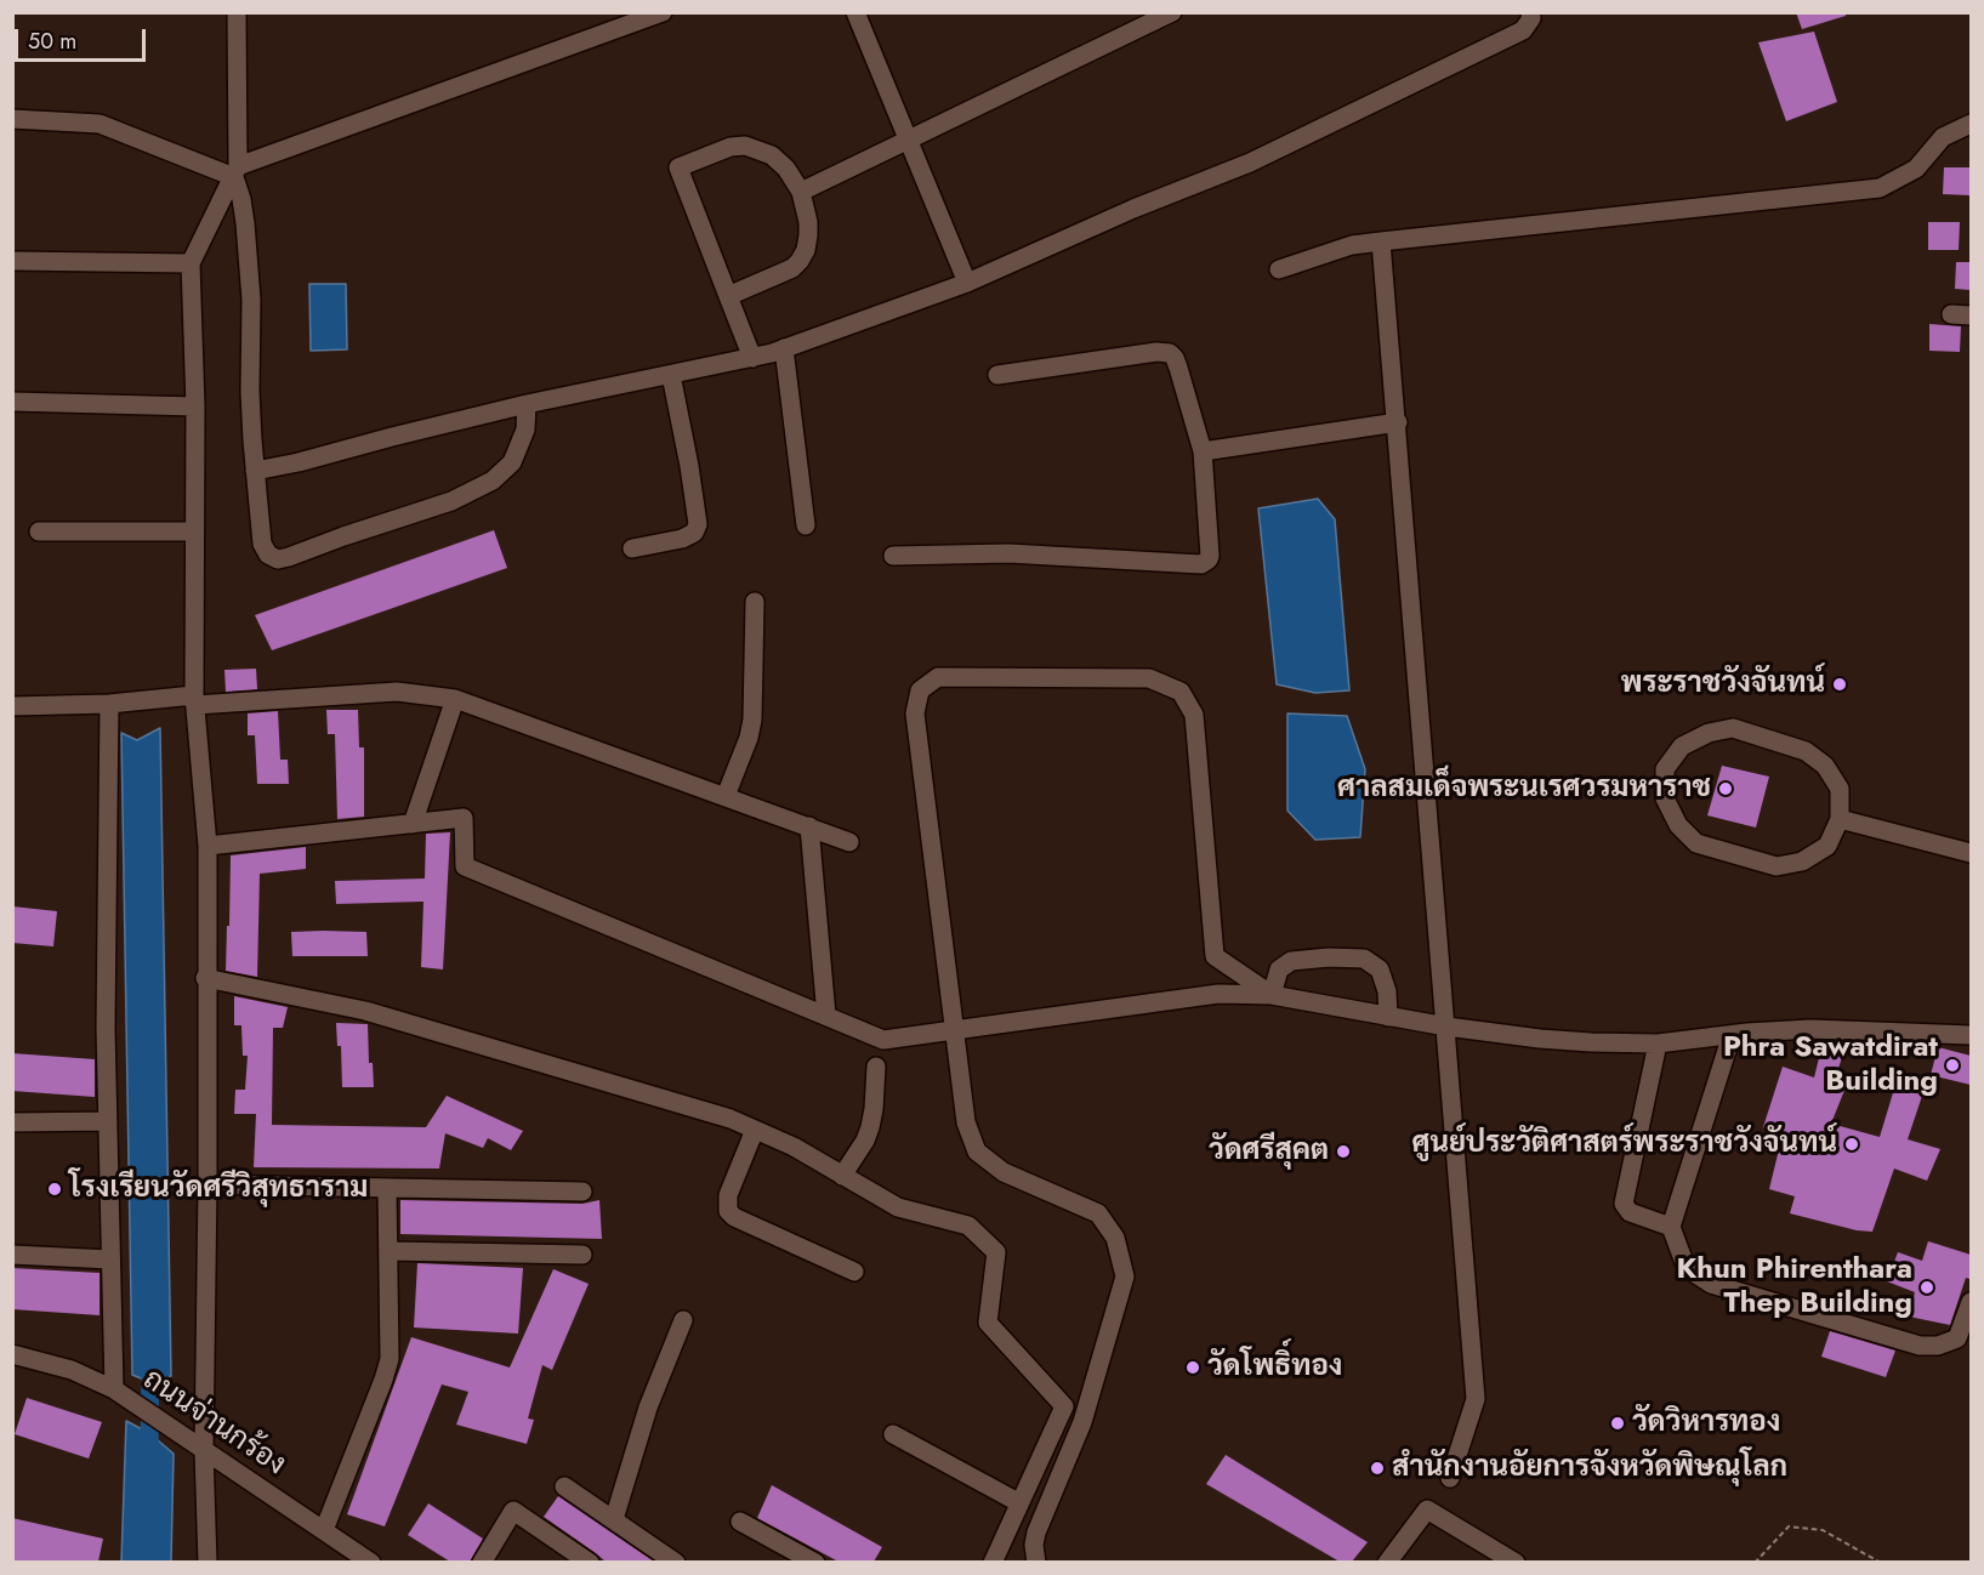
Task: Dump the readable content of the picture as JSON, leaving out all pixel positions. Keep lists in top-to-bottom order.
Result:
{
  "streets": {
    "street": ["ถนนจ่านกร้อง"]
  },
  "places": [
    "พระราชวังจันทน์",
    "ศาลสมเด็จพระนเรศวรมหาราช",
    "Phra Sawatdirat Building",
    "ศูนย์ประวัติศาสตร์พระราชวังจันทน์",
    "วัดศรีสุคต",
    "โรงเรียนวัดศรีวิสุทธาราม",
    "Khun Phirenthara Thep Building",
    "วัดโพธิ์ทอง",
    "วัดวิหารทอง",
    "สำนักงานอัยการจังหวัดพิษณุโลก"
  ],
  "scale_bar": "50 m"
}
